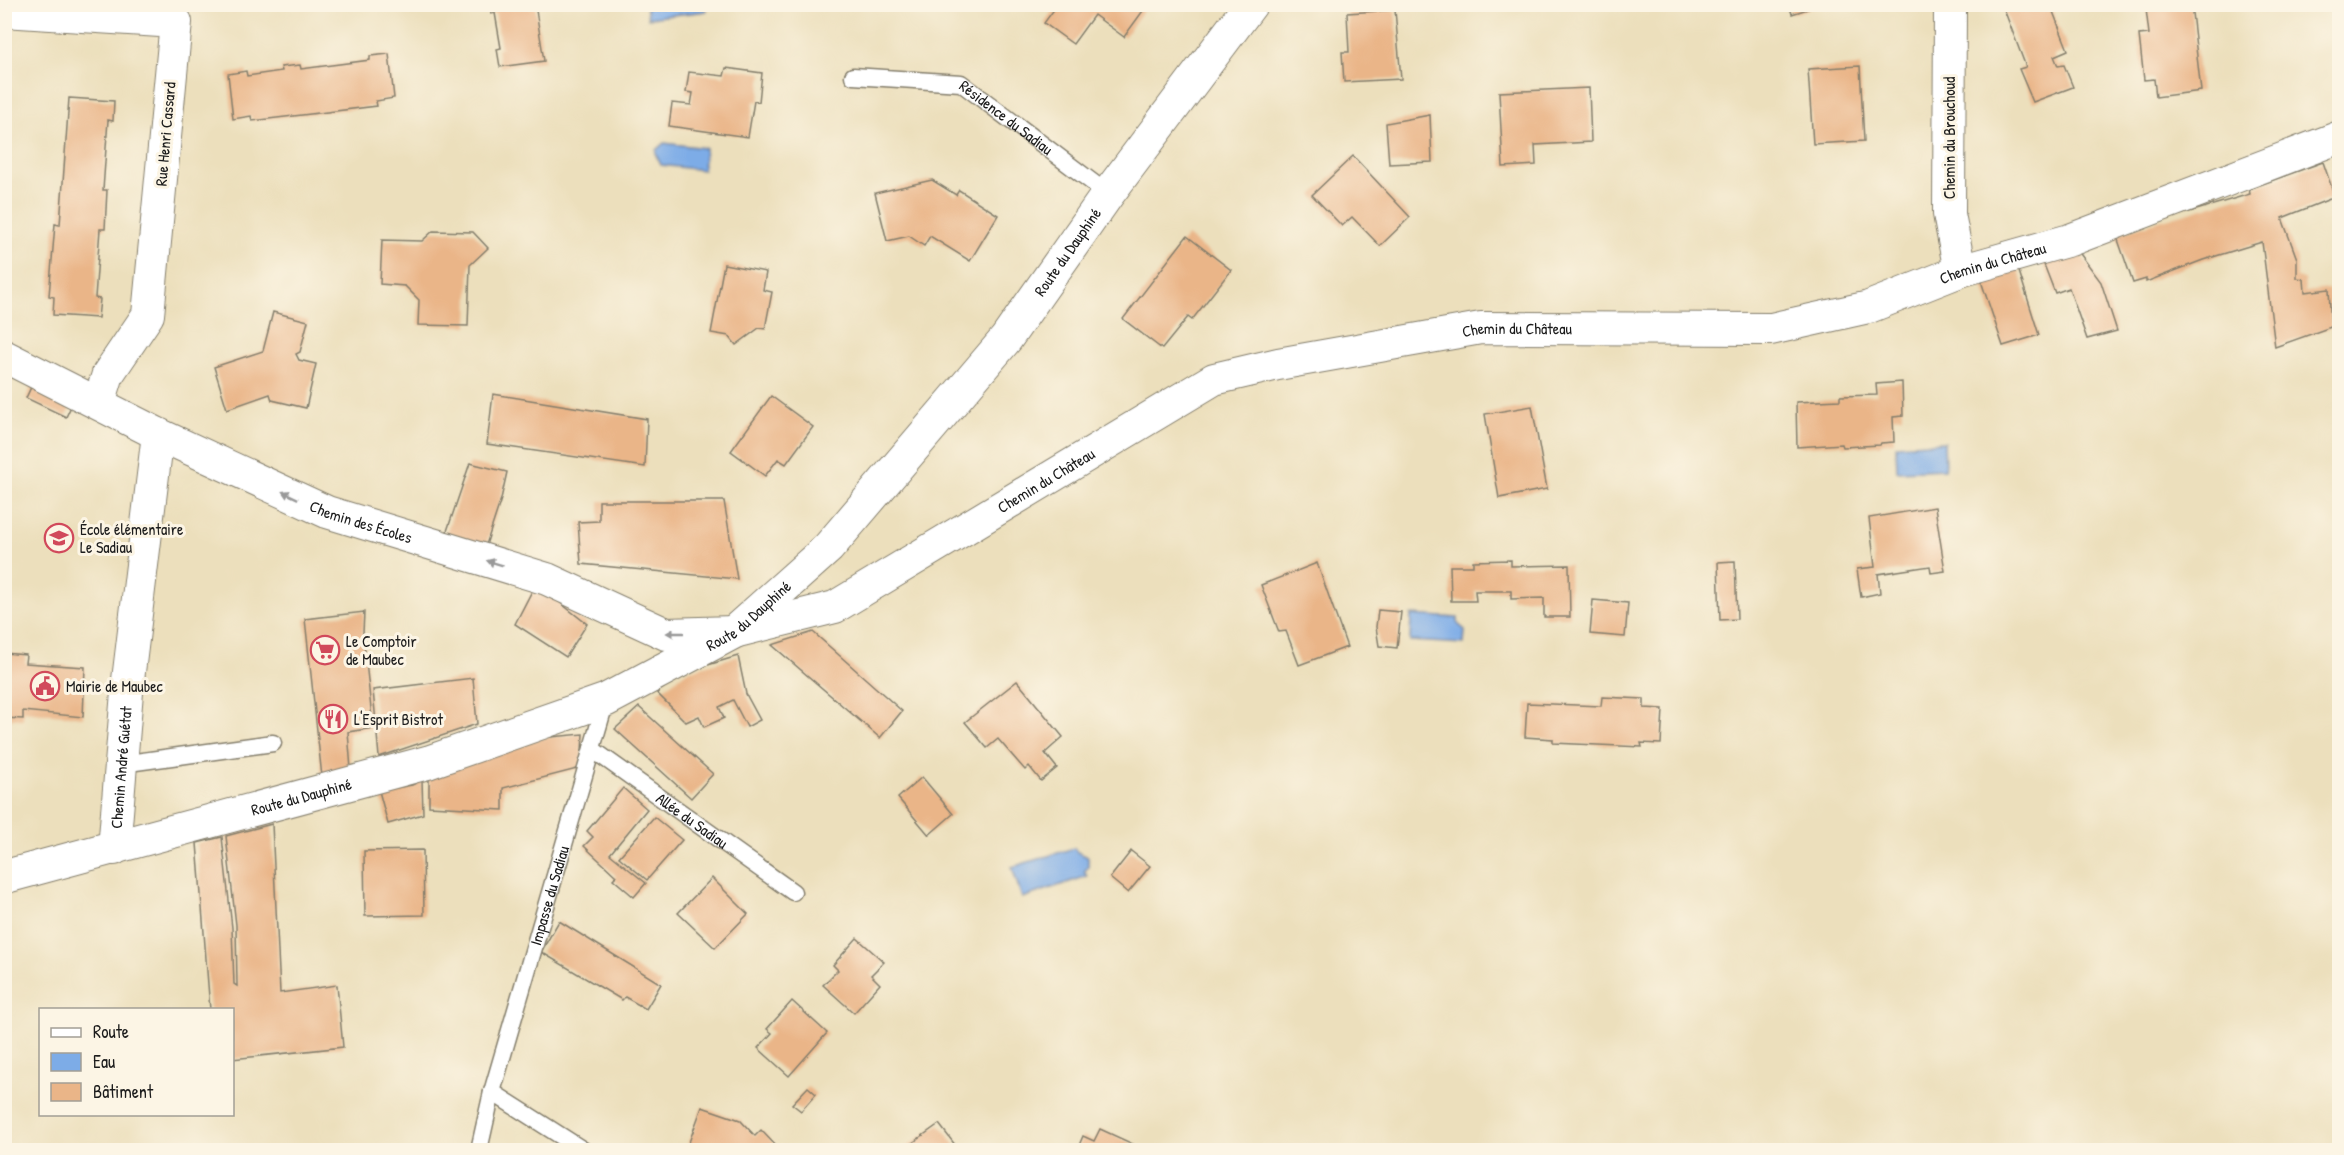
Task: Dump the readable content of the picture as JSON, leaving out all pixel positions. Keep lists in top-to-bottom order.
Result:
{
  "streets": {
    "street": [
      "Rue Henri Cassard",
      "Chemin du Brouchoud",
      "Route du Dauphiné",
      "Chemin du Château",
      "Chemin des Écoles",
      "Chemin André Guétat"
    ],
    "lane": ["Résidence du Sadiau", "Allée du Sadiau", "Impasse du Sadiau"]
  },
  "crossings": [
    ["Résidence du Sadiau", "Route du Dauphiné"],
    ["Rue Henri Cassard", "Chemin des Écoles"],
    ["Chemin du Brouchoud", "Chemin du Château"],
    ["Route du Dauphiné", "Chemin du Château"],
    ["Route du Dauphiné", "Chemin des Écoles"],
    ["Route du Dauphiné", "Chemin André Guétat"],
    ["Route du Dauphiné", "Impasse du Sadiau"],
    ["Chemin du Château", "Chemin des Écoles"],
    ["Chemin des Écoles", "Chemin André Guétat"],
    ["Allée du Sadiau", "Impasse du Sadiau"]
  ],
  "one_way": ["Chemin des Écoles"],
  "places": {
    "school or university": ["École élémentaire Le Sadiau"],
    "supermarket": ["Le Comptoir de Maubec"],
    "public building": ["Mairie de Maubec"],
    "restaurant": ["L'Esprit Bistrot"]
  },
  "legend": ["Route", "Eau", "Bâtiment"]
}
